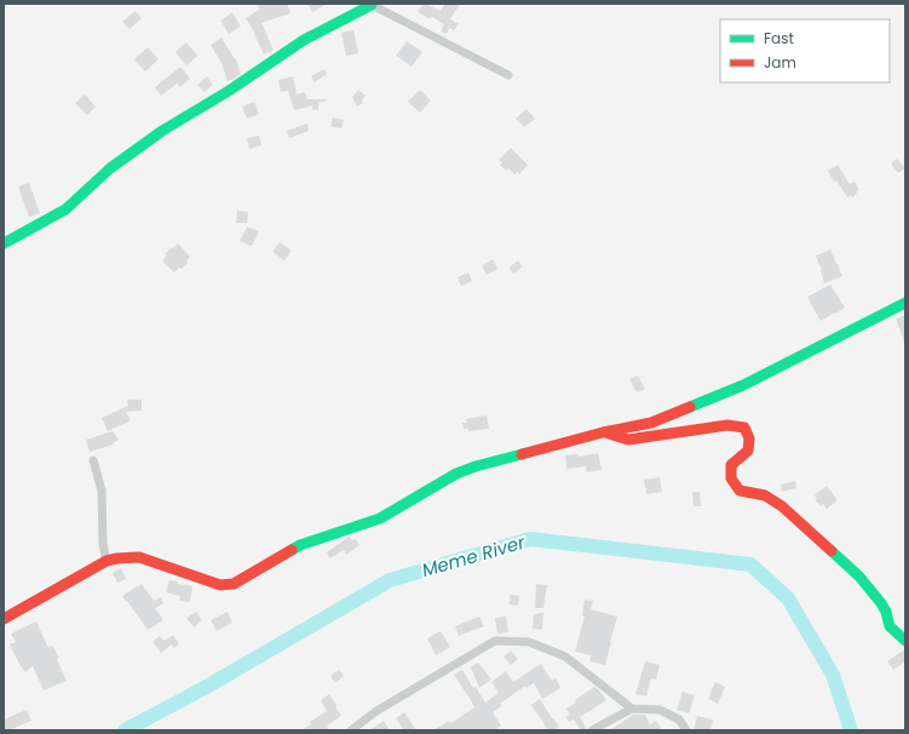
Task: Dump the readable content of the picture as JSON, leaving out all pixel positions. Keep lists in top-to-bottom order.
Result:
{
  "water": ["Meme River"],
  "legend": ["Fast", "Jam"]
}
